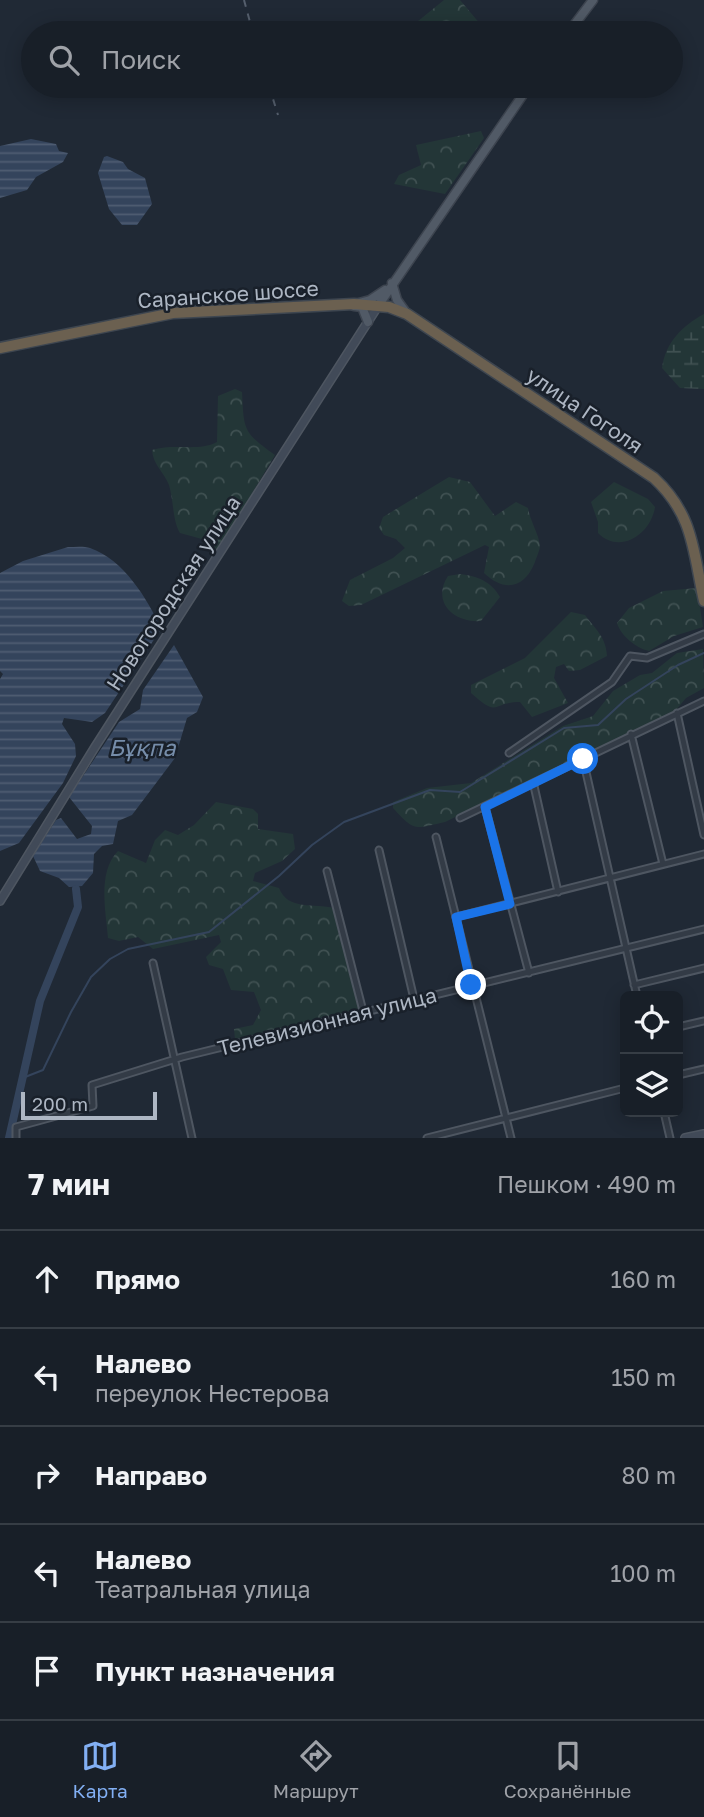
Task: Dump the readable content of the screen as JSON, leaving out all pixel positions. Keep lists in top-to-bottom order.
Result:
{
  "streets": {
    "highway": ["Саранское шоссе", "улица Гоголя"],
    "street": ["Новогородская улица", "Телевизионная улица"]
  },
  "crossings": [
    ["Саранское шоссе", "улица Гоголя"],
    ["Саранское шоссе", "Новогородская улица"],
    ["улица Гоголя", "Новогородская улица"]
  ],
  "water": ["Бұқпа"],
  "scale_bar": "200 m",
  "page": {
    "search": "Поиск",
    "scale": "200 m",
    "heading": ["7 мин", "Пешком · 490 m"],
    "list": [
      ["Прямо", "160 m"],
      ["Налево", "переулок Нестерова", "150 m"],
      ["Направо", "80 m"],
      ["Налево", "Театральная улица", "100 m"],
      "Пункт назначения"
    ],
    "nav": ["Карта", "Маршрут", "Сохранённые"]
  }
}
